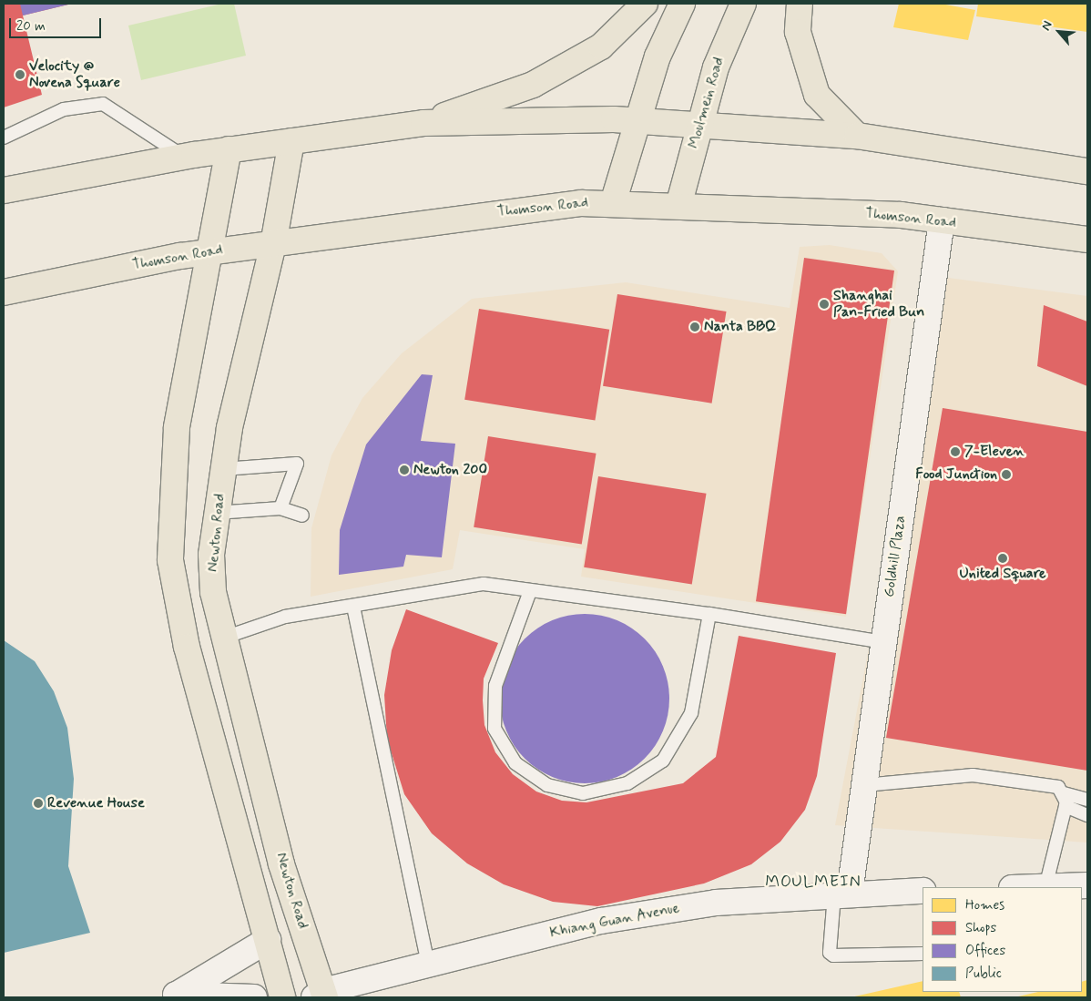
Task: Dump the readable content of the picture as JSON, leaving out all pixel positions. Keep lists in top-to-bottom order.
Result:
{
  "streets": {
    "main road": ["Moulmein Road", "Thomson Road", "Newton Road"],
    "street": ["Goldhill Plaza", "Khiang Guan Avenue"]
  },
  "crossings": [
    ["Moulmein Road", "Thomson Road"],
    ["Thomson Road", "Newton Road"],
    ["Thomson Road", "Goldhill Plaza"],
    ["Newton Road", "Khiang Guan Avenue"],
    ["Goldhill Plaza", "Khiang Guan Avenue"]
  ],
  "districts": ["MOULMEIN"],
  "places": [
    "Velocity @ Novena Square",
    "Shanghai Pan-Fried Bun",
    "Nanta BBQ",
    "7-Eleven",
    "Newton 200",
    "Food Junction",
    "United Square",
    "Revenue House"
  ],
  "legend": [
    "Homes",
    "Shops",
    "Offices",
    "Public"
  ],
  "scale_bar": "20 m",
  "north": "top left"
}
